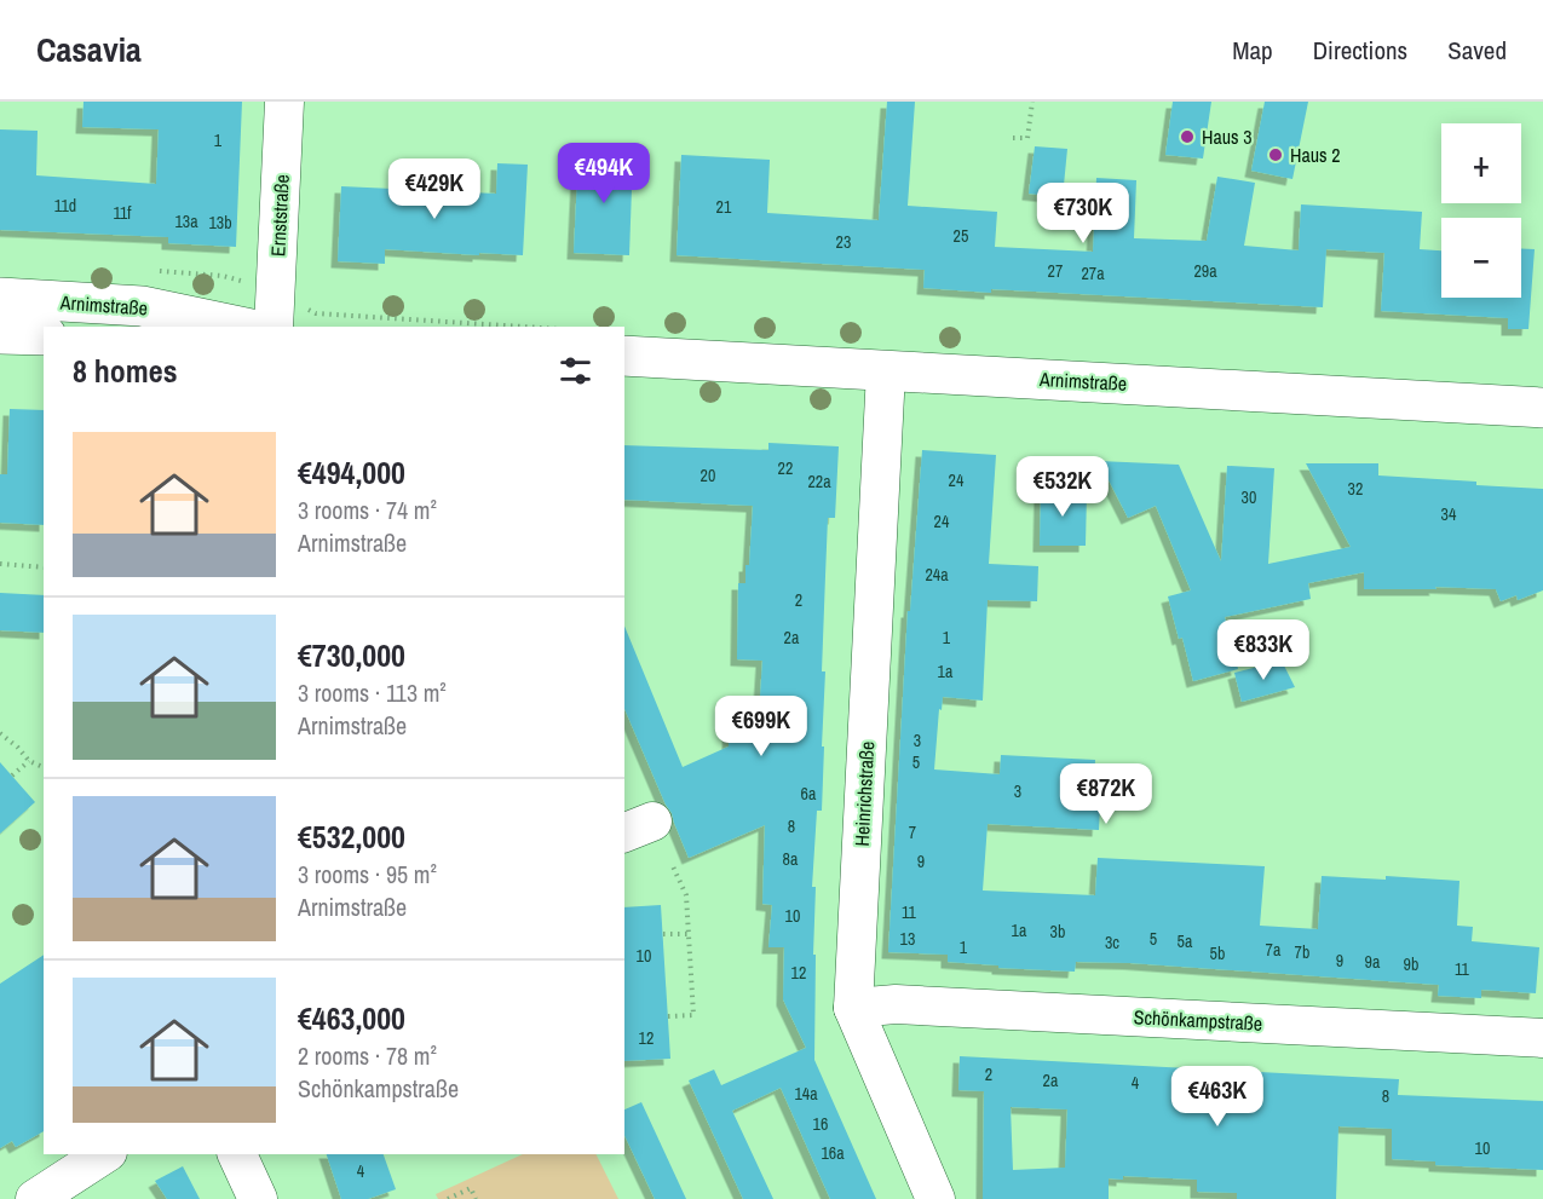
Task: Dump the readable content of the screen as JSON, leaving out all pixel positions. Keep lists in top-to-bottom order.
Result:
{
  "streets": {
    "main road": ["Arnimstraße"],
    "street": ["Ernststraße", "Heinrichstraße", "Schönkampstraße"]
  },
  "crossings": [
    ["Arnimstraße", "Heinrichstraße"],
    ["Heinrichstraße", "Schönkampstraße"]
  ],
  "places": ["Haus 3", "Haus 2"],
  "house_numbers": [
    "1",
    "11d",
    "21",
    "11f",
    "13a",
    "13b",
    "25",
    "23",
    "27",
    "29a",
    "27a",
    "22",
    "20",
    "24",
    "22a",
    "32",
    "30",
    "34",
    "24",
    "24a",
    "2",
    "2a",
    "1",
    "1a",
    "3",
    "5",
    "3",
    "6a",
    "8",
    "7",
    "8a",
    "9",
    "11",
    "10",
    "1a",
    "3b",
    "13",
    "5",
    "5a",
    "3c",
    "1",
    "7a",
    "7b",
    "5b",
    "10",
    "9",
    "9a",
    "9b",
    "11",
    "12",
    "12",
    "2",
    "2a",
    "4",
    "14a",
    "8",
    "16",
    "10",
    "16a",
    "4"
  ],
  "page": {
    "header": "Casavia",
    "nav": ["Map", "Directions", "Saved"],
    "map_buttons": ["+", "−"],
    "price": [
      "€494K",
      "€429K",
      "€730K",
      "€532K",
      "€833K",
      "€699K",
      "€872K",
      "€463K"
    ],
    "heading": "8 homes",
    "list": [
      {
        "name": "€494,000",
        "note": "3 rooms · 74 m² · Arnimstraße"
      },
      {
        "name": "€730,000",
        "note": "3 rooms · 113 m² · Arnimstraße"
      },
      {
        "name": "€532,000",
        "note": "3 rooms · 95 m² · Arnimstraße"
      },
      {
        "name": "€463,000",
        "note": "2 rooms · 78 m² · Schönkampstraße"
      }
    ]
  }
}
